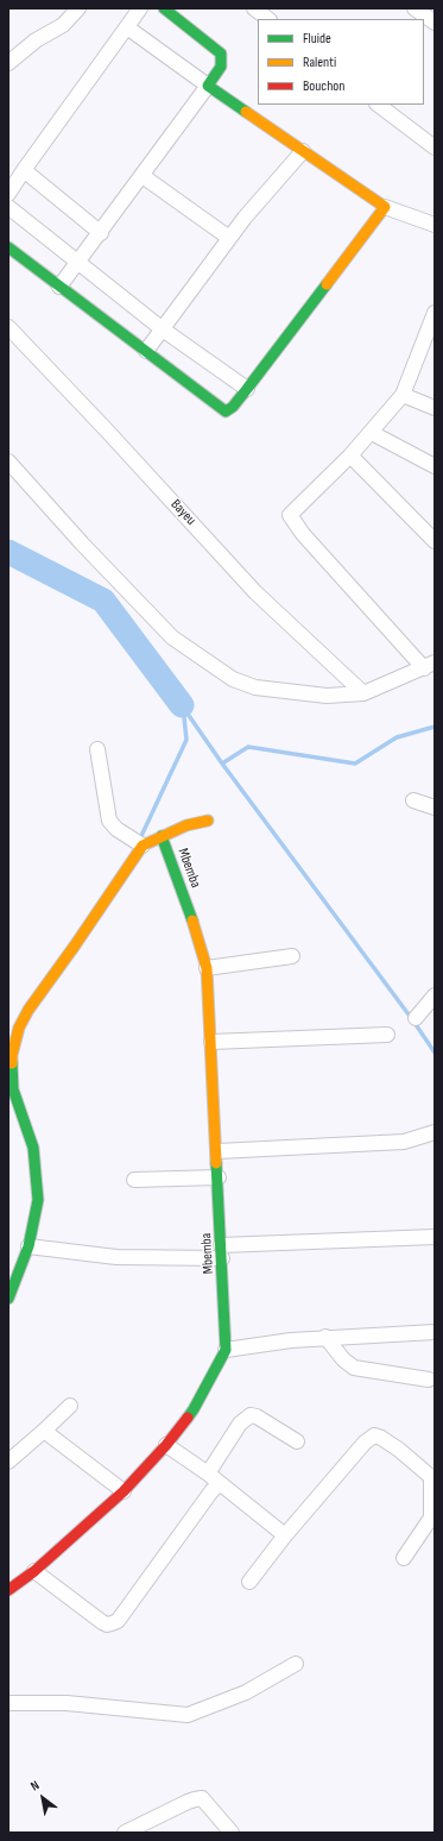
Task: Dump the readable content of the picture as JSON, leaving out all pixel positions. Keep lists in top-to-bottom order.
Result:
{
  "streets": {
    "street": ["Bayeu", "Mbemba"]
  },
  "legend": ["Fluide", "Ralenti", "Bouchon"],
  "north": "top left"
}
